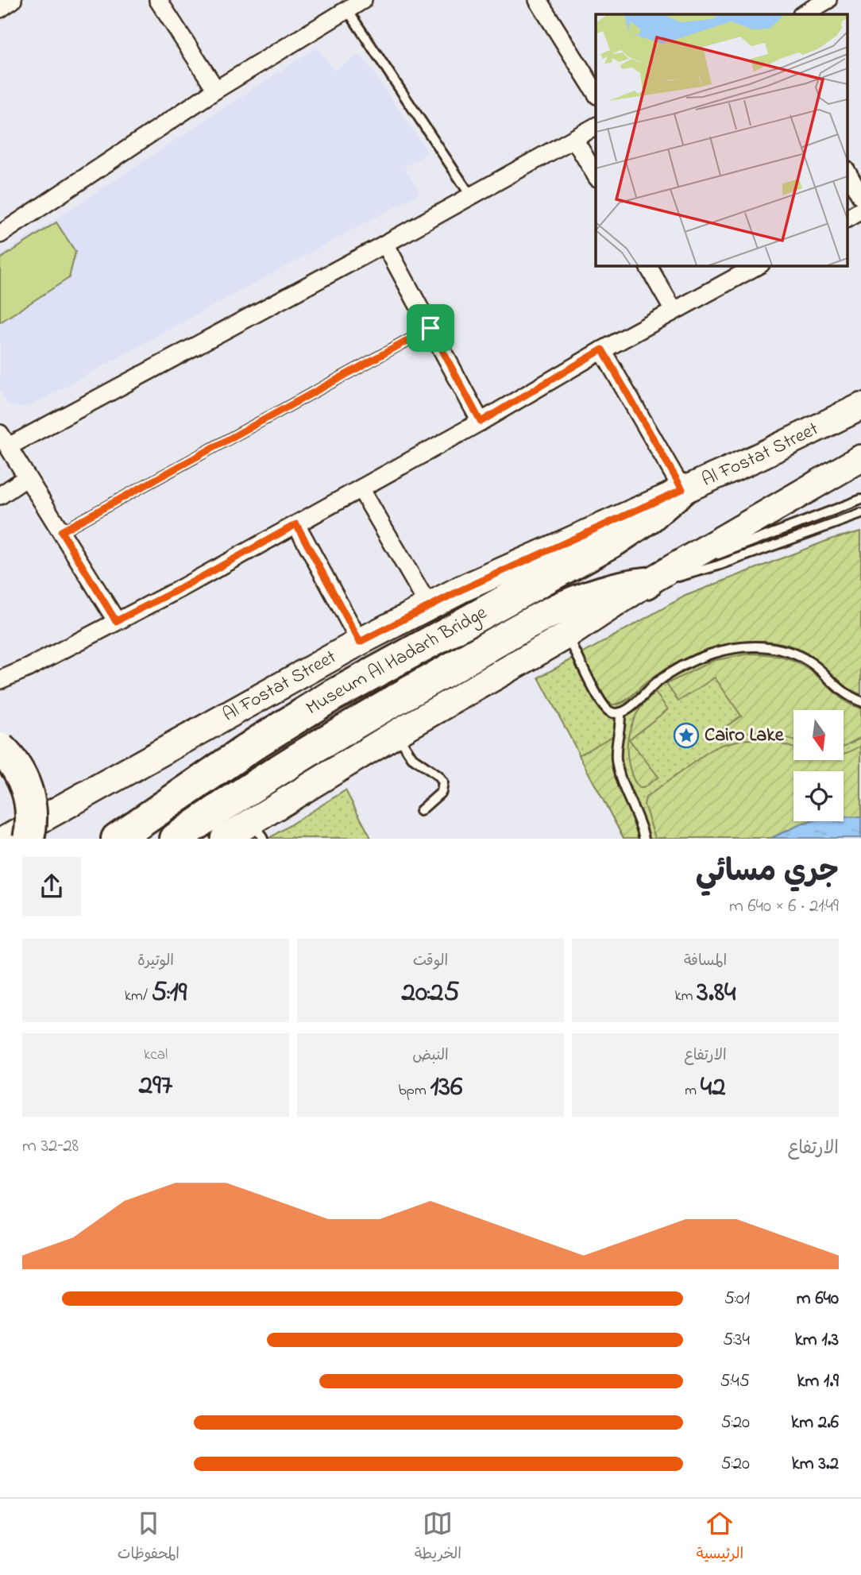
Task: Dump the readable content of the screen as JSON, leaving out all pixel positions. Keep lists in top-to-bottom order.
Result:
{
  "streets": {
    "highway": ["Museum Al Hadarh Bridge"],
    "main road": ["Al Fostat Street"]
  },
  "crossings": [
    ["Al Fostat Street", "Museum Al Hadarh Bridge"]
  ],
  "places": {
    "place": ["Cairo Lake"]
  },
  "north": "bottom",
  "page": {
    "heading": ["جري مسائي", "21:49 · 6 × 640 m"],
    "stats": [
      ["المسافة", "3.84 km"],
      ["الوقت", "20:25"],
      ["الوتيرة", "5:19 /km"],
      ["الارتفاع", "42 m"],
      ["النبض", "136 bpm"],
      ["kcal", "297"]
    ],
    "chart": ["الارتفاع", "28–32 m"],
    "list": [
      {
        "name": "640 m",
        "note": "5:01"
      },
      {
        "name": "1.3 km",
        "note": "5:34"
      },
      {
        "name": "1.9 km",
        "note": "5:45"
      },
      {
        "name": "2.6 km",
        "note": "5:20"
      },
      {
        "name": "3.2 km",
        "note": "5:20"
      }
    ],
    "tabs": ["الرئيسية", "الخريطة", "المحفوظات"]
  }
}
